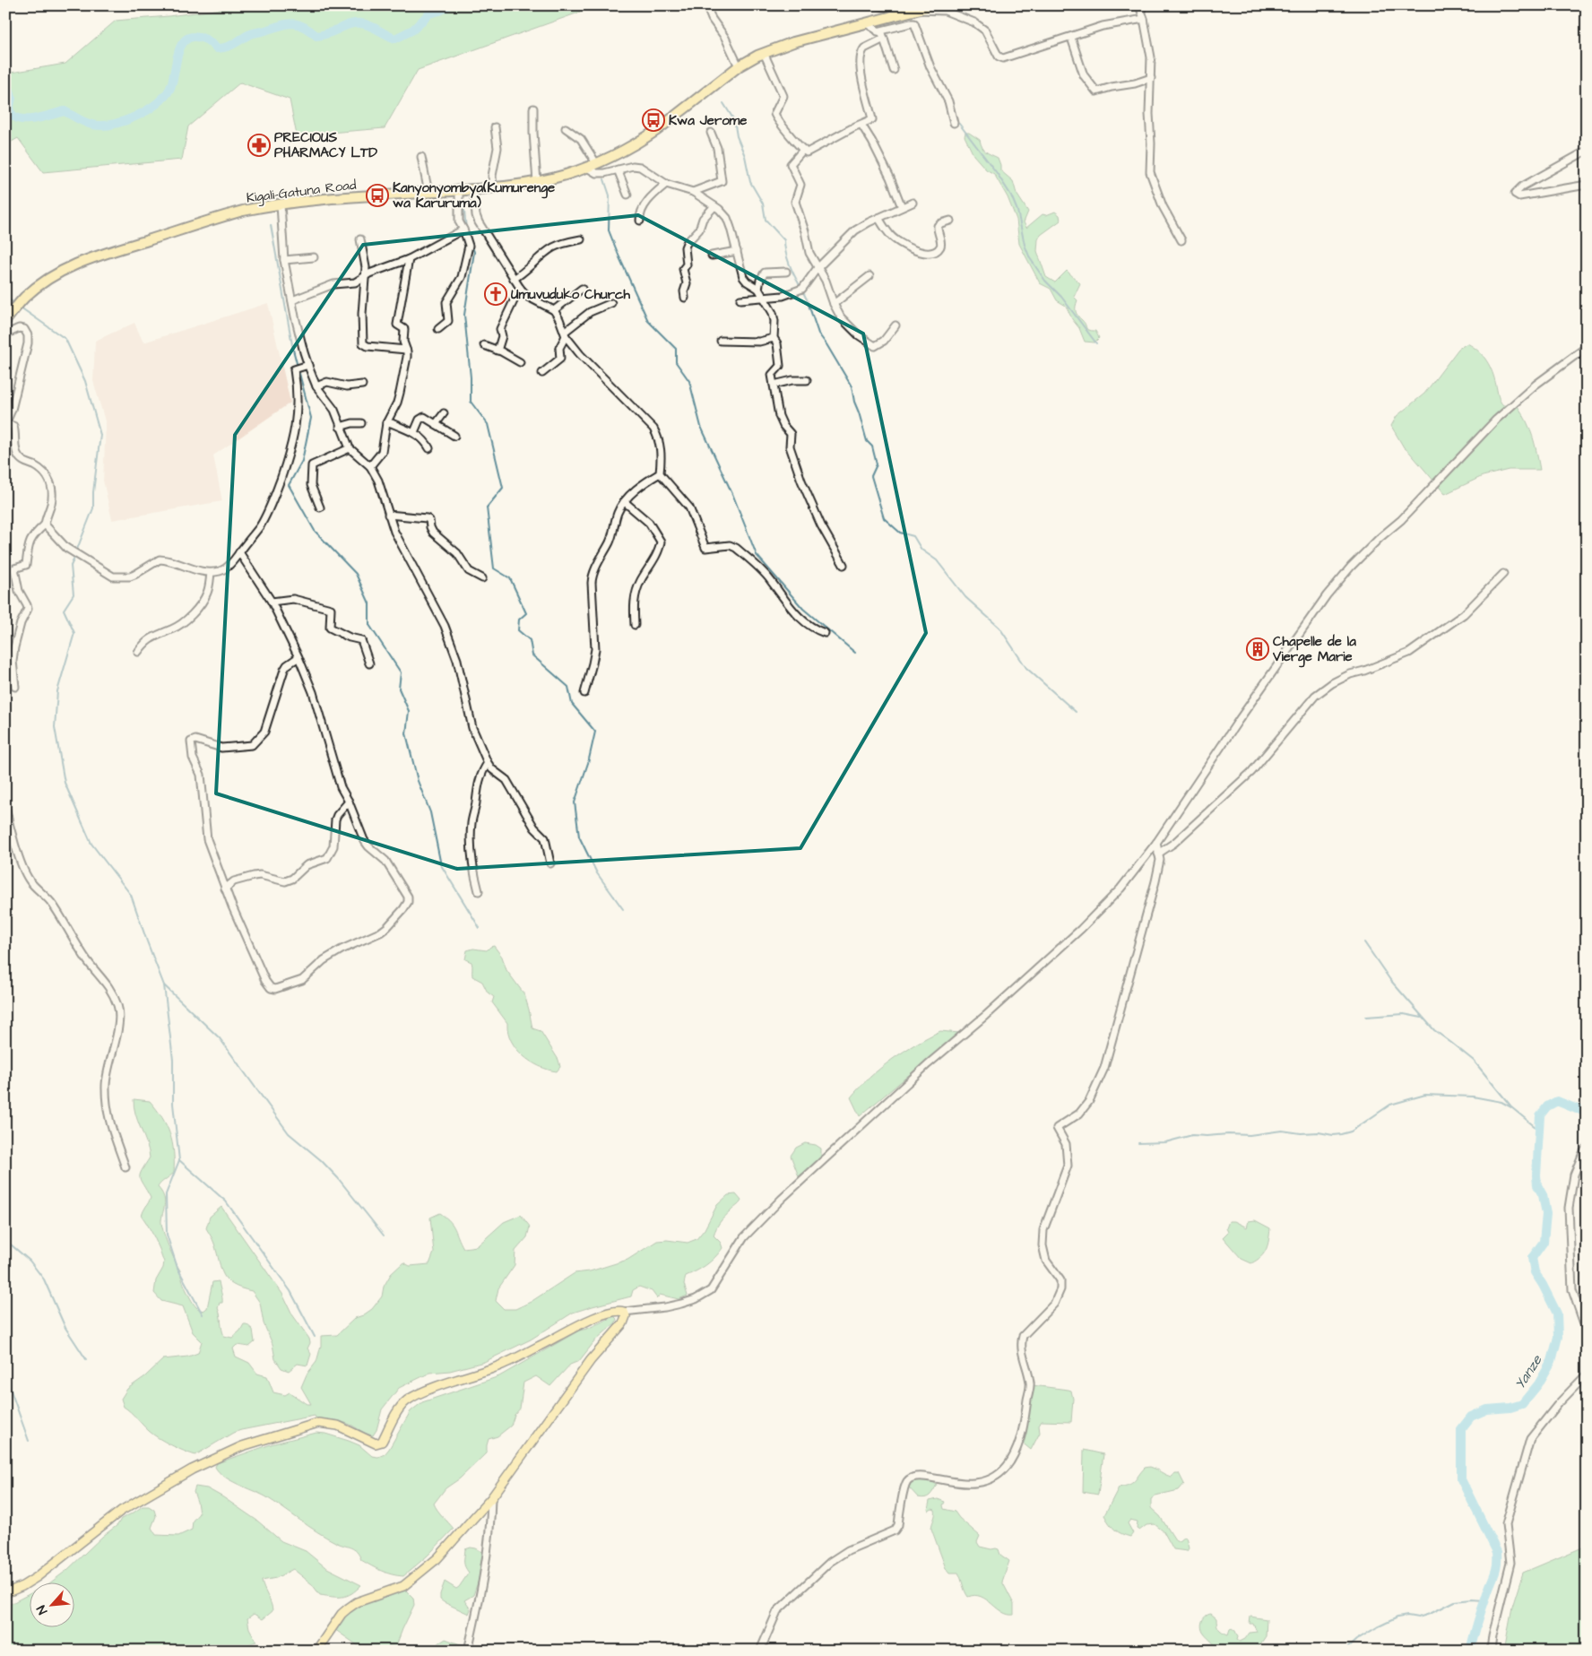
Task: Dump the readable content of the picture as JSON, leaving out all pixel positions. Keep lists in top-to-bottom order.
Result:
{
  "streets": {
    "highway": ["Kigali-Gatuna Road"]
  },
  "water": ["Yanze"],
  "places": {
    "bus stop": ["Kwa Jerome", "Kanyonyombya(Kumurenge wa Karuruma)"],
    "pharmacy": ["PRECIOUS PHARMACY LTD"],
    "church": ["Umuvuduko Church"],
    "building": ["Chapelle de la Vierge Marie"]
  },
  "north": "bottom left"
}
